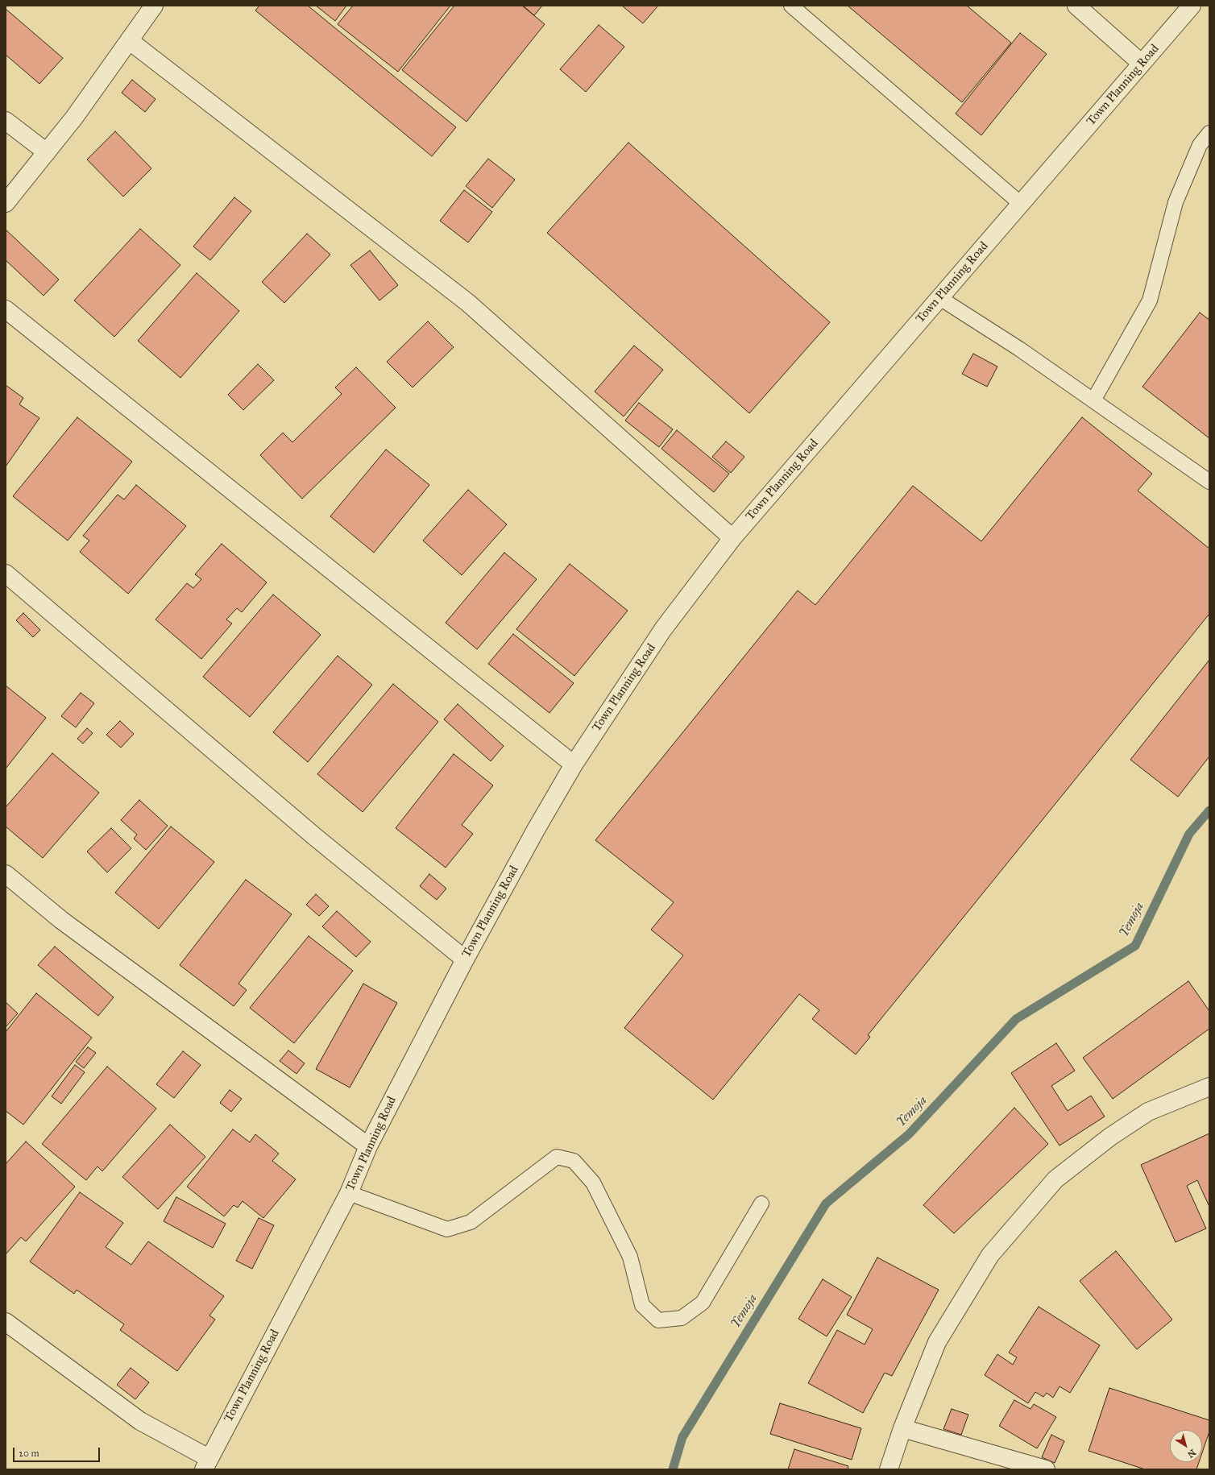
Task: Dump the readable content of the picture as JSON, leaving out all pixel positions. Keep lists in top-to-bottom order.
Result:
{
  "streets": {
    "street": ["Town Planning Road"]
  },
  "water": ["Yemoja"],
  "scale_bar": "20 m",
  "north": "bottom right"
}
